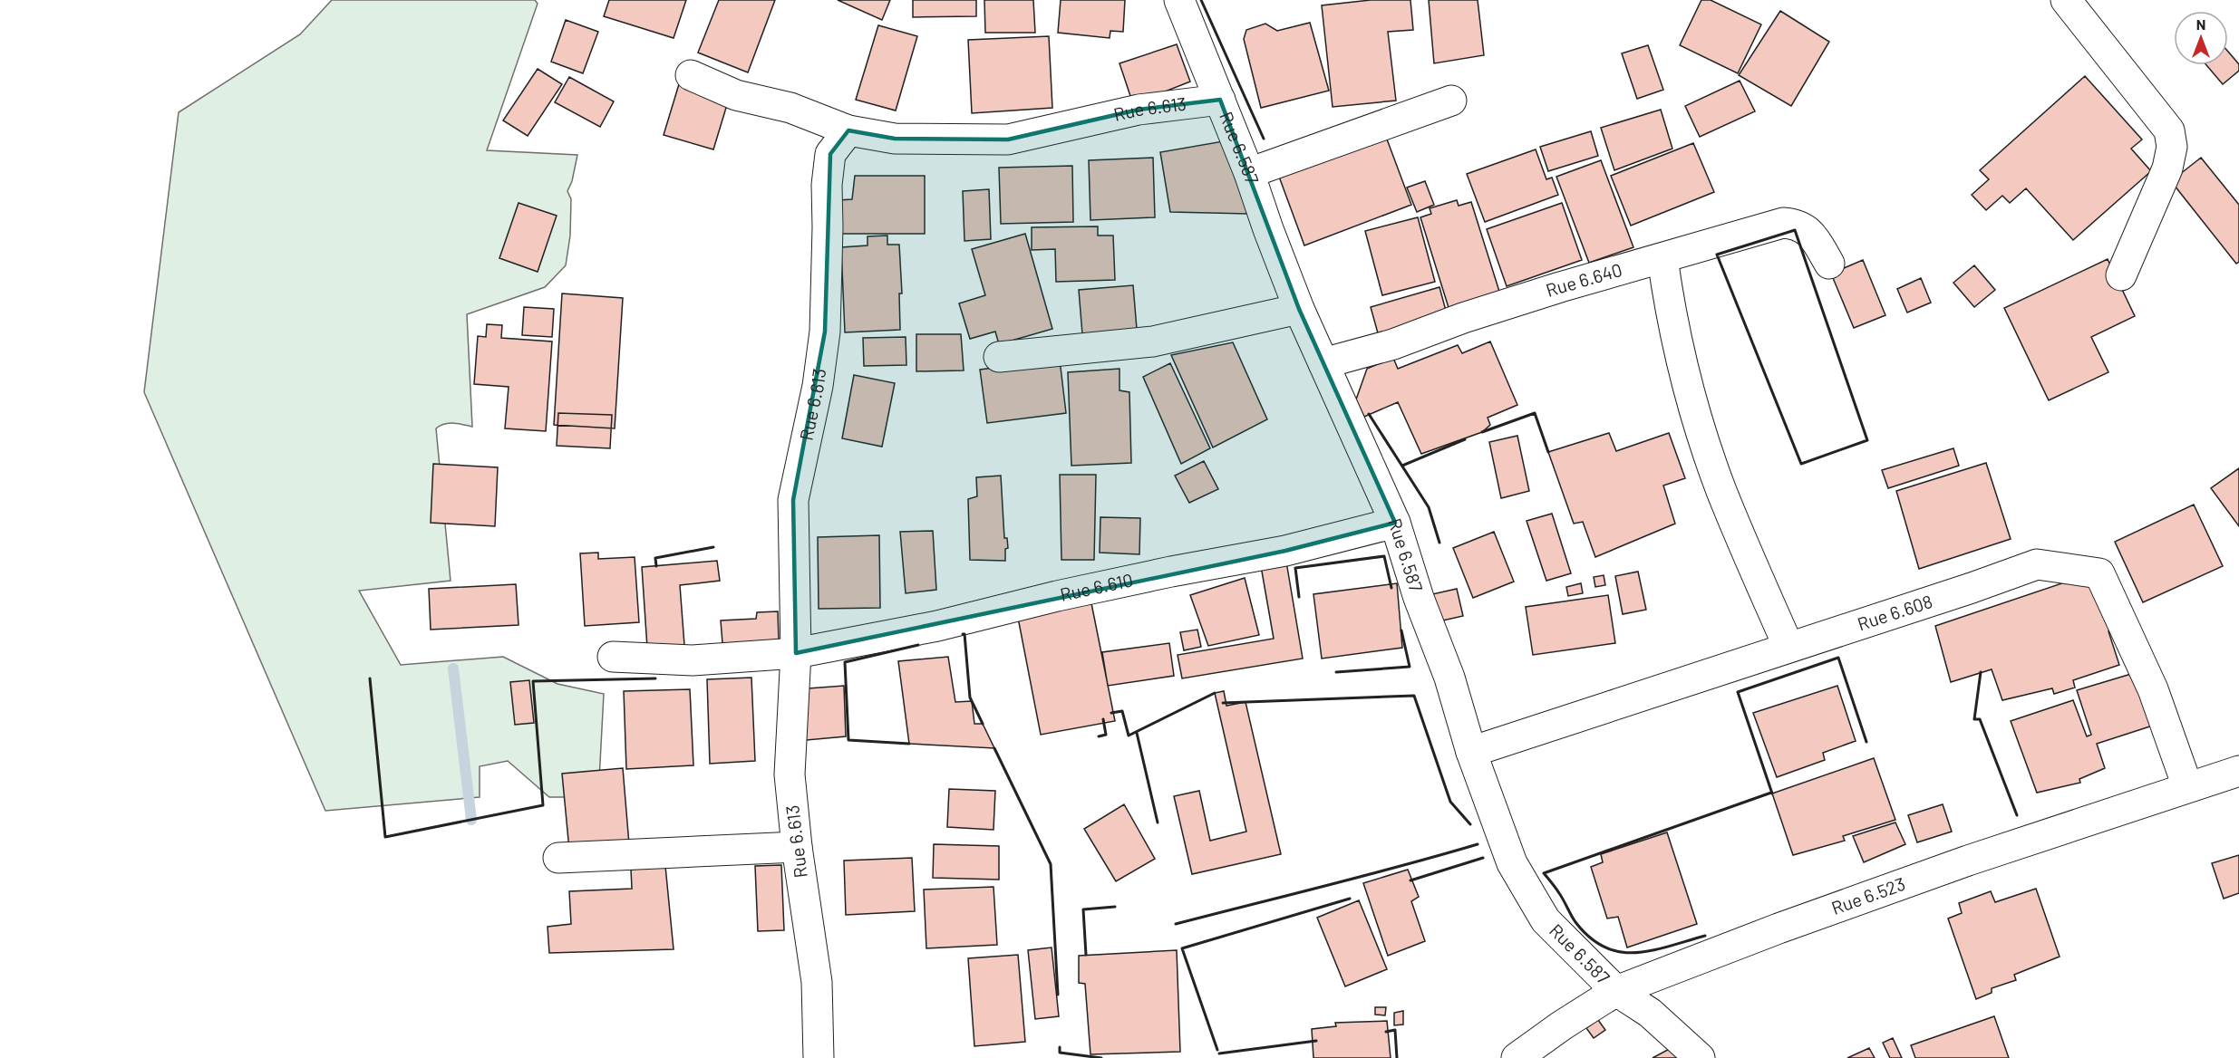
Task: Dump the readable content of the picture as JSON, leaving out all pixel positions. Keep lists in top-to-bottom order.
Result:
{
  "streets": {
    "street": [
      "Rue 6.613",
      "Rue 6.587",
      "Rue 6.640",
      "Rue 6.610",
      "Rue 6.608",
      "Rue 6.523"
    ]
  },
  "crossings": [
    ["Rue 6.613", "Rue 6.587"],
    ["Rue 6.613", "Rue 6.610"],
    ["Rue 6.587", "Rue 6.640"],
    ["Rue 6.587", "Rue 6.610"],
    ["Rue 6.587", "Rue 6.608"],
    ["Rue 6.587", "Rue 6.523"],
    ["Rue 6.608", "Rue 6.523"]
  ],
  "north": "top"
}
